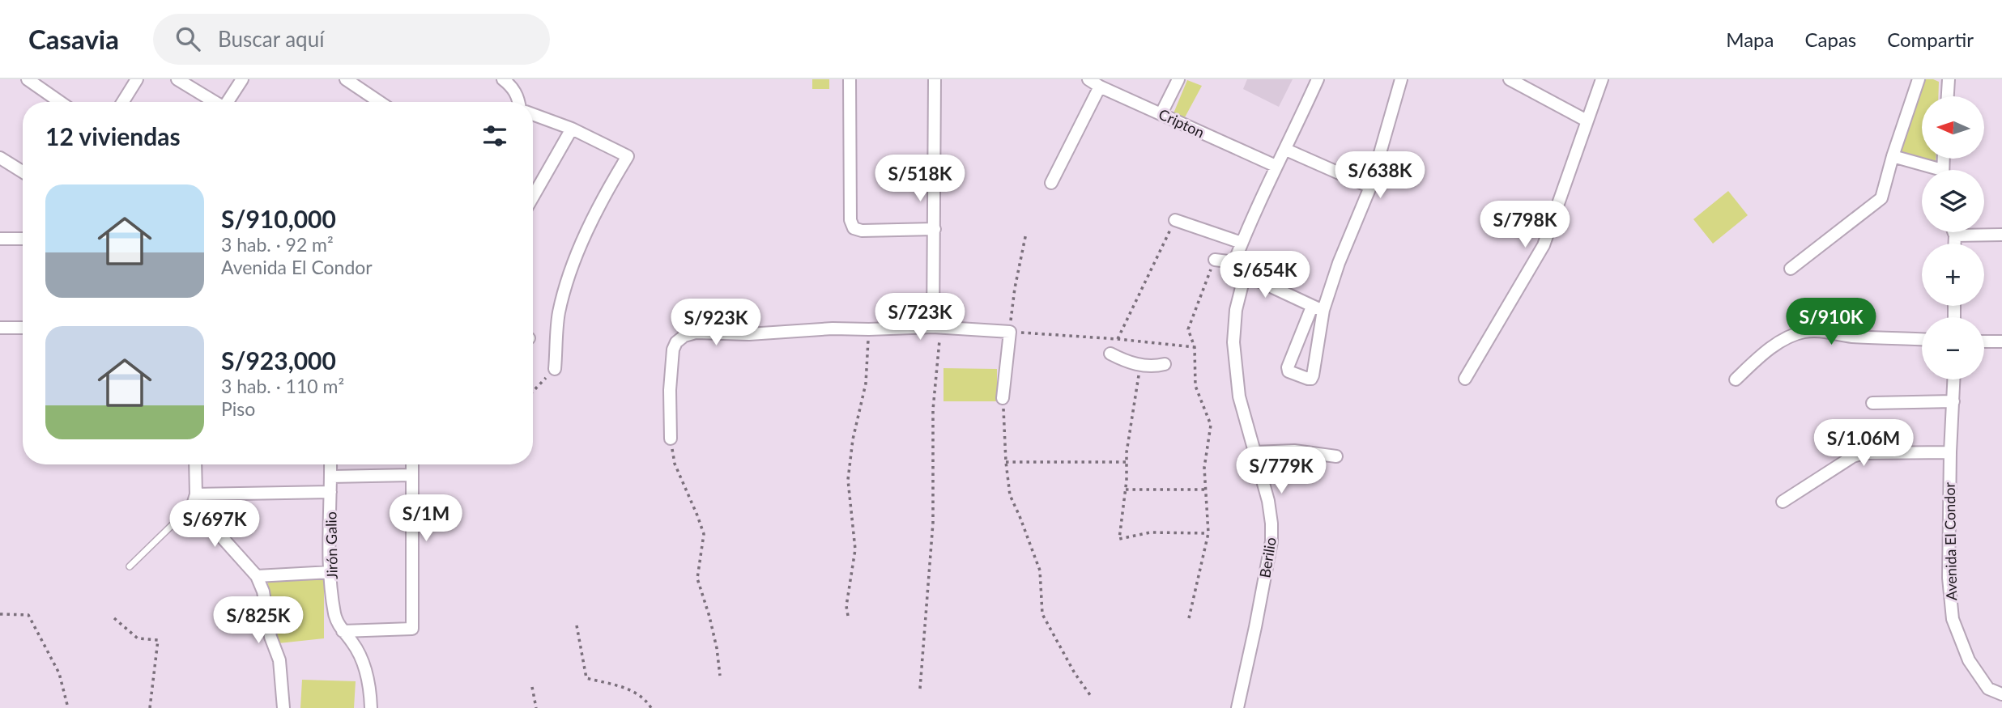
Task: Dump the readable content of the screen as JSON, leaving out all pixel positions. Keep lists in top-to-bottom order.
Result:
{
  "streets": {
    "street": [
      "Cripton",
      "Avenida El Condor",
      "Jirón Galio",
      "Berilio"
    ]
  },
  "north": "left",
  "page": {
    "header": "Casavia",
    "search": "Buscar aquí",
    "nav": ["Mapa", "Capas", "Compartir"],
    "map_buttons": ["+", "−"],
    "heading": "12 viviendas",
    "price": [
      "S/638K",
      "S/518K",
      "S/798K",
      "S/654K",
      "S/723K",
      "S/910K",
      "S/923K",
      "S/1.06M",
      "S/779K",
      "S/1M",
      "S/697K",
      "S/825K"
    ],
    "list": [
      {
        "name": "S/910,000",
        "note": "3 hab. · 92 m² · Avenida El Condor"
      },
      {
        "name": "S/923,000",
        "note": "3 hab. · 110 m² · Piso"
      }
    ]
  }
}
